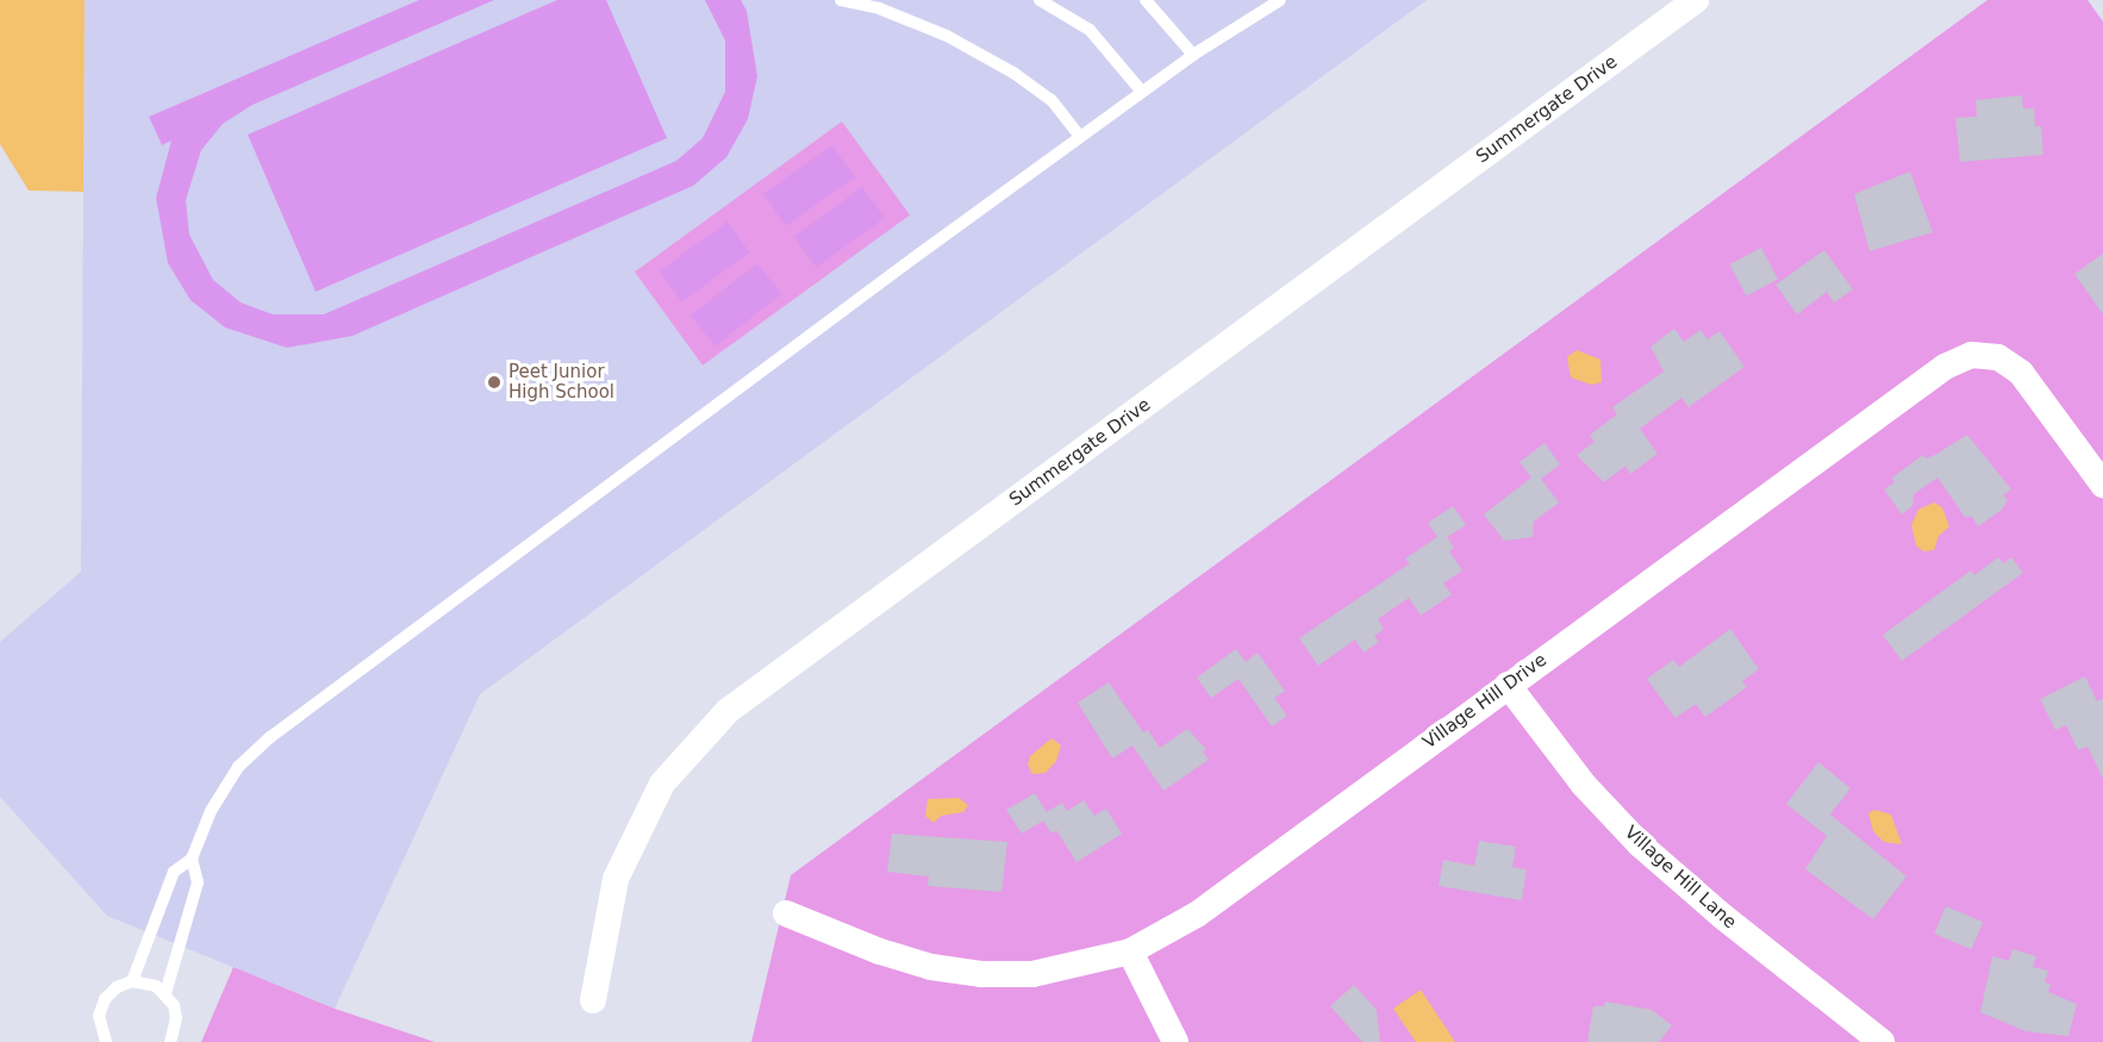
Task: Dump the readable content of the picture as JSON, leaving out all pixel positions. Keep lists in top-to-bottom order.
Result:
{
  "streets": {
    "street": ["Summergate Drive", "Village Hill Drive", "Village Hill Lane"]
  },
  "crossings": [
    ["Village Hill Drive", "Village Hill Lane"]
  ],
  "places": ["Peet Junior High School"]
}
